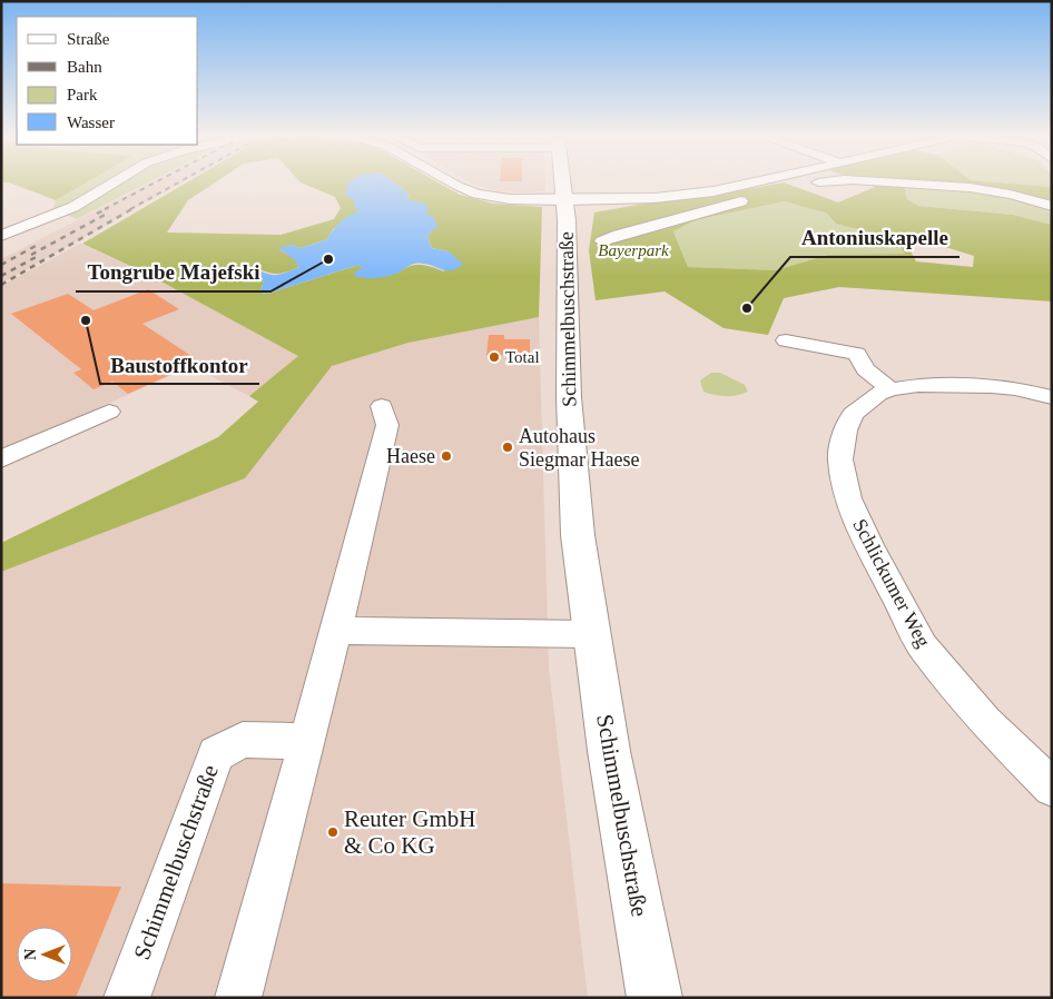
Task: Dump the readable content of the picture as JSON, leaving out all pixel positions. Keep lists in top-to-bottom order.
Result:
{
  "streets": {
    "main road": ["Schimmelbuschstraße"],
    "street": ["Schlickumer Weg"]
  },
  "parks": ["Bayerpark"],
  "places": [
    "Tongrube Majefski",
    "Antoniuskapelle",
    "Baustoffkontor",
    "Total",
    "Autohaus Siegmar Haese",
    "Haese",
    "Reuter GmbH & Co KG"
  ],
  "legend": [
    "Straße",
    "Bahn",
    "Park",
    "Wasser"
  ],
  "north": "left"
}
